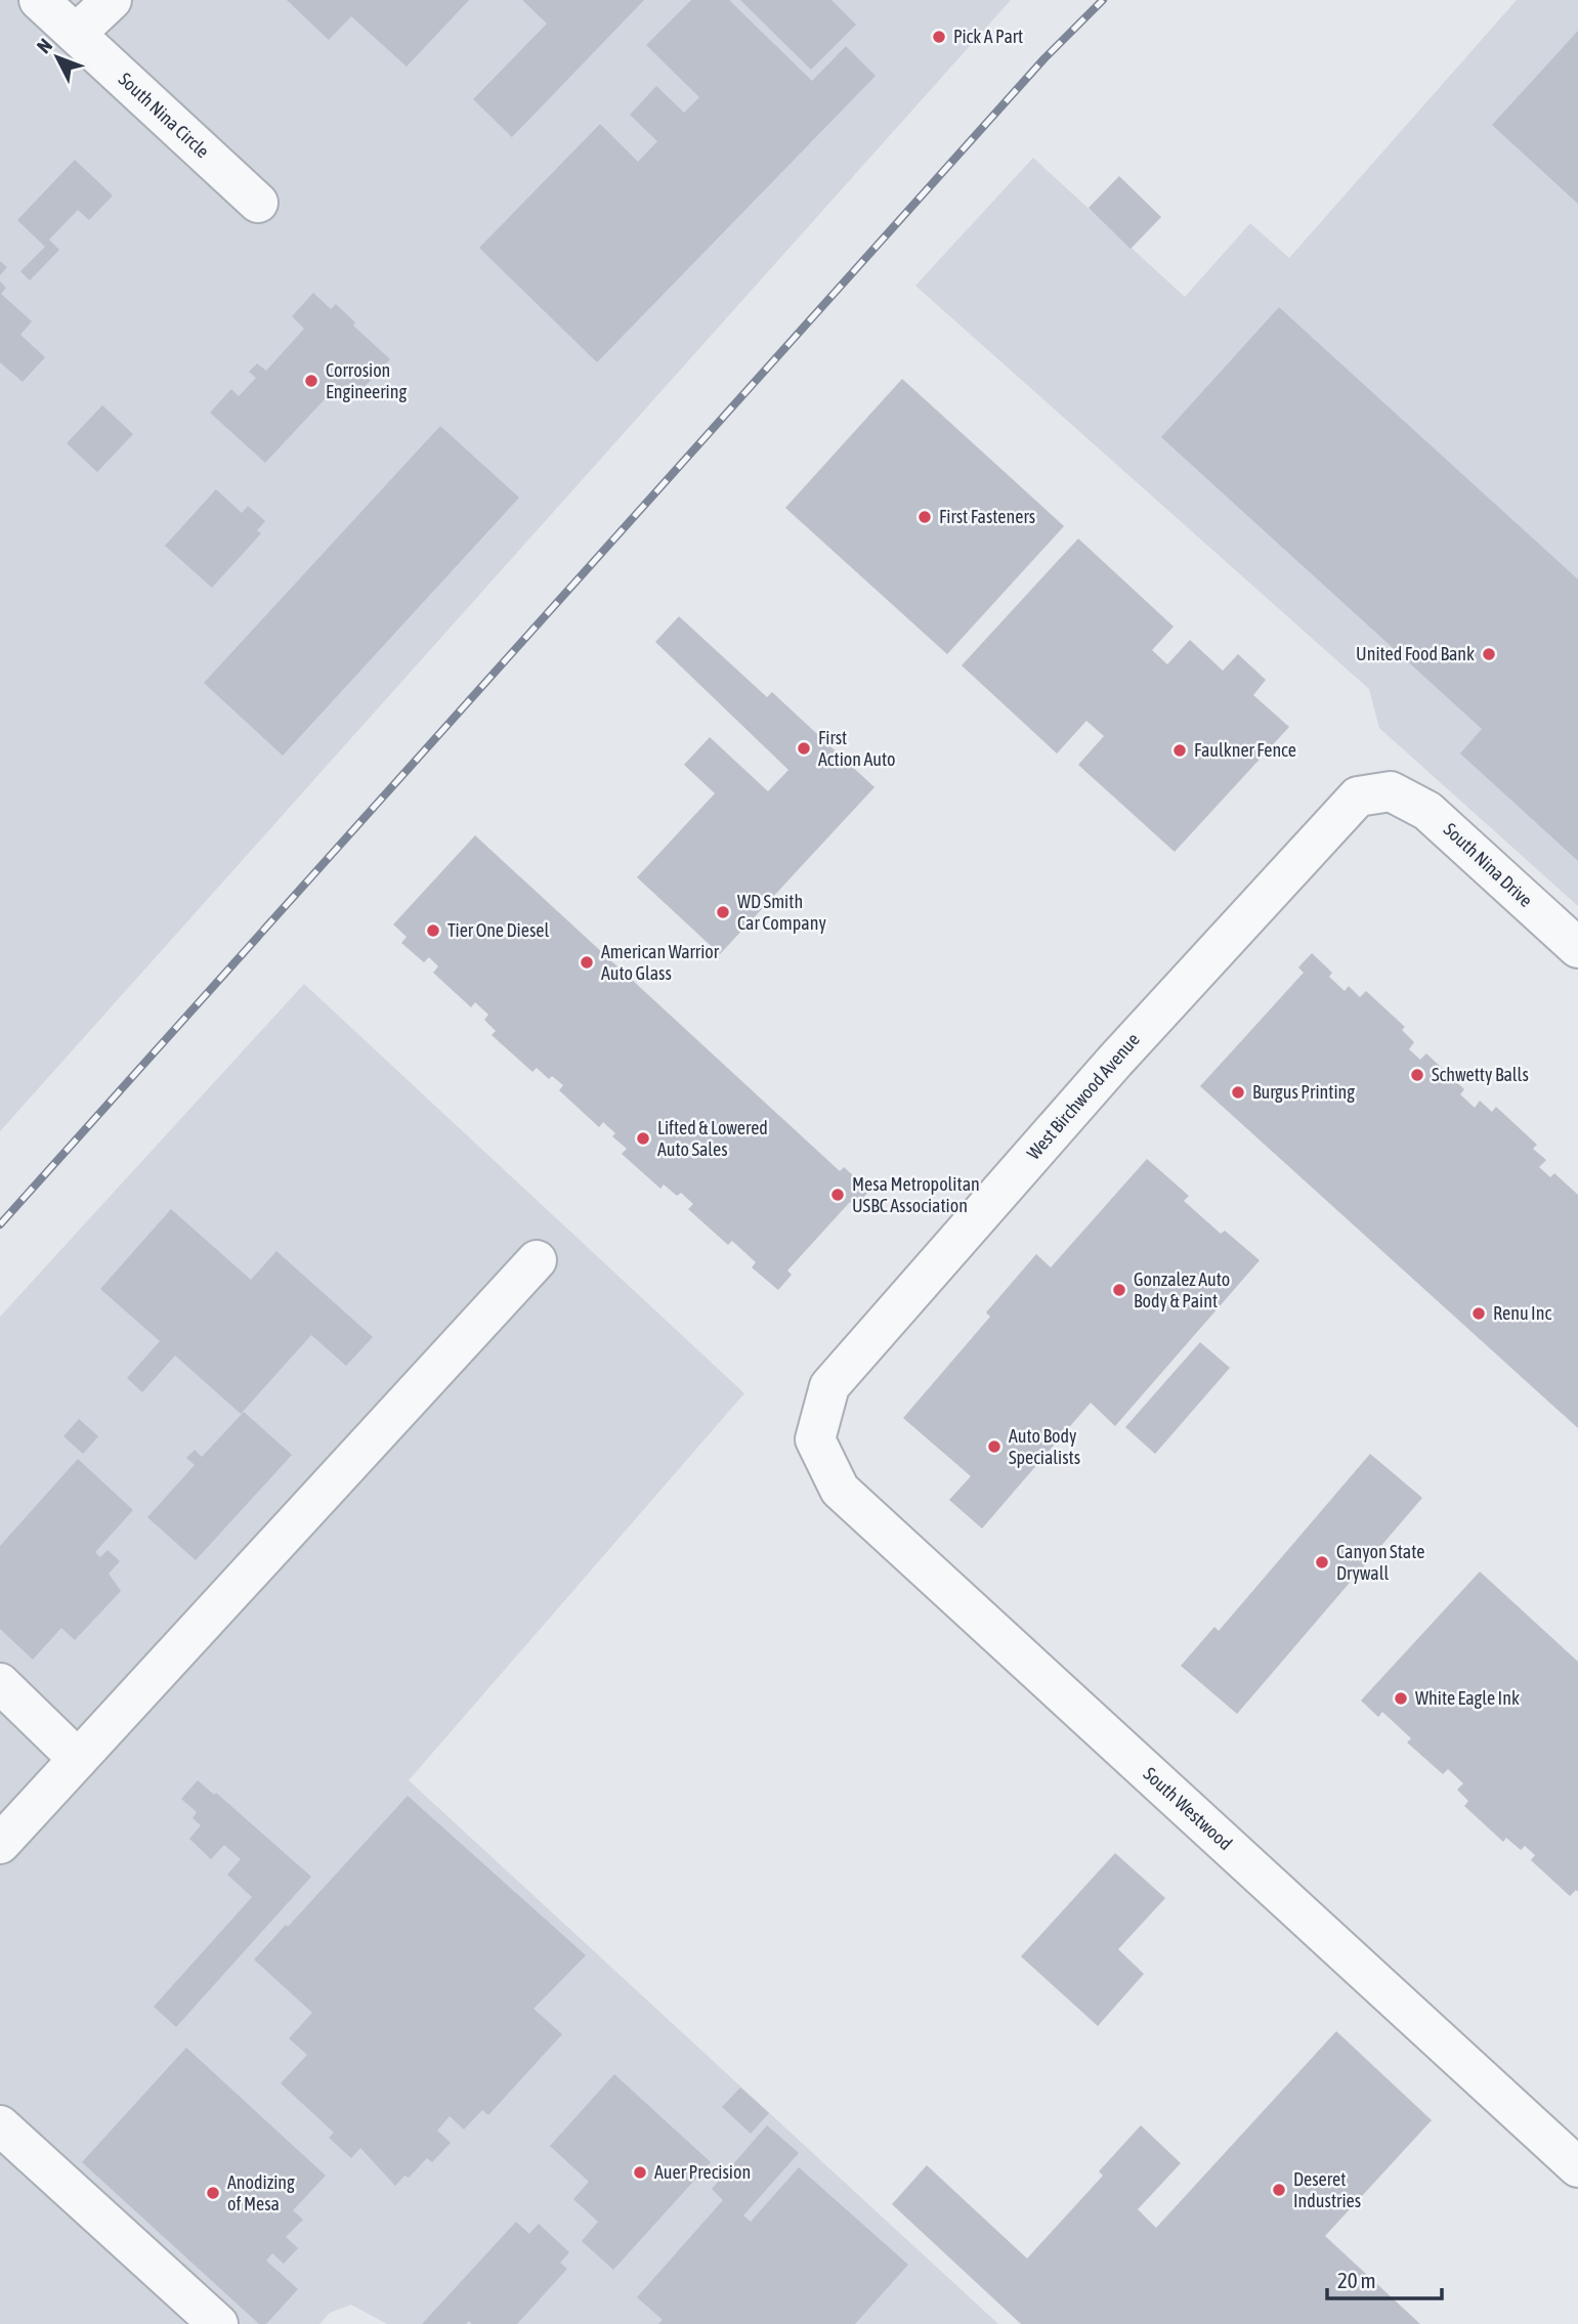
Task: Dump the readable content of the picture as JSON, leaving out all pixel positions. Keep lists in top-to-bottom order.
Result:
{
  "streets": {
    "street": [
      "South Nina Circle",
      "South Nina Drive",
      "West Birchwood Avenue",
      "South Westwood"
    ]
  },
  "crossings": [
    ["South Nina Drive", "West Birchwood Avenue"],
    ["West Birchwood Avenue", "South Westwood"]
  ],
  "places": [
    "Pick A Part",
    "Corrosion Engineering",
    "First Fasteners",
    "United Food Bank",
    "First Action Auto",
    "Faulkner Fence",
    "WD Smith Car Company",
    "Tier One Diesel",
    "American Warrior Auto Glass",
    "Schwetty Balls",
    "Burgus Printing",
    "Lifted & Lowered Auto Sales",
    "Mesa Metropolitan USBC Association",
    "Gonzalez Auto Body & Paint",
    "Renu Inc",
    "Auto Body Specialists",
    "Canyon State Drywall",
    "White Eagle Ink",
    "Auer Precision",
    "Deseret Industries",
    "Anodizing of Mesa"
  ],
  "scale_bar": "20 m",
  "north": "top left"
}
